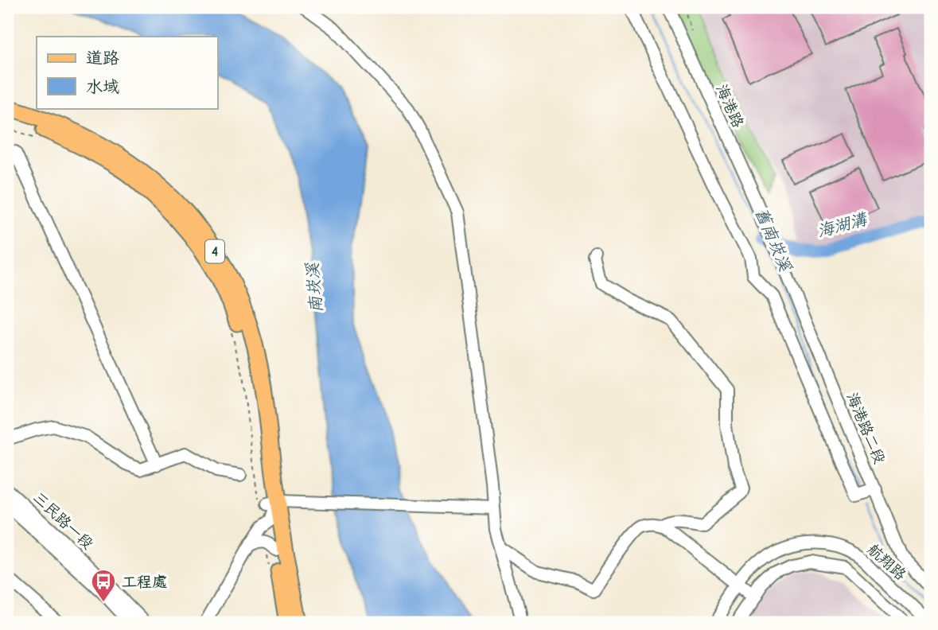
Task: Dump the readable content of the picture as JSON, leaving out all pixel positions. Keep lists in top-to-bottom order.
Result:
{
  "streets": {
    "main road": ["4"],
    "street": [
      "海港路",
      "海港路二段",
      "三民路一段",
      "航翔路"
    ]
  },
  "crossings": [
    ["海港路", "海港路二段"]
  ],
  "water": ["海湖溝", "舊南崁溪", "南崁溪"],
  "places": {
    "bus stop": ["工程處"]
  },
  "legend": ["道路", "水域"]
}
